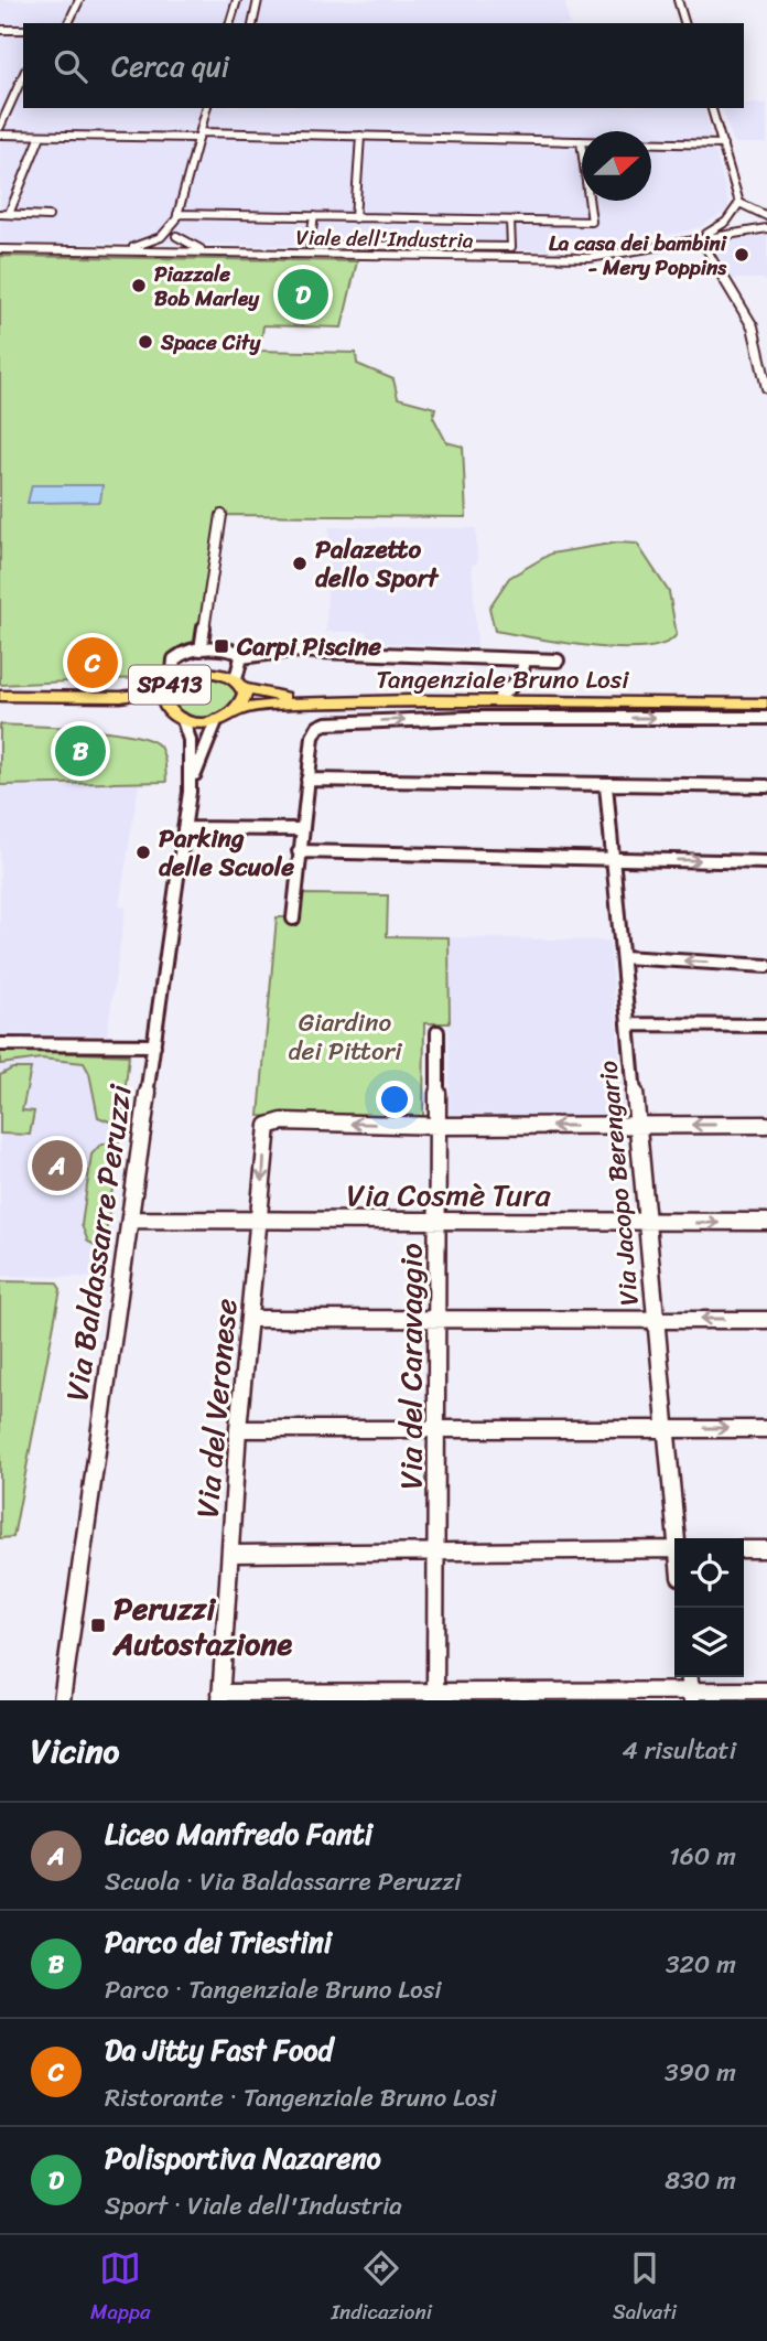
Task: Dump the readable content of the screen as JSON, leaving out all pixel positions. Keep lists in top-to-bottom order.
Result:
{
  "streets": {
    "main road": ["Tangenziale Bruno Losi", "SP413"],
    "street": [
      "Viale dell'Industria",
      "Via Jacopo Berengario",
      "Via Cosmè Tura",
      "Via Baldassarre Peruzzi",
      "Via del Caravaggio",
      "Via del Veronese"
    ]
  },
  "crossings": [
    ["Tangenziale Bruno Losi", "SP413"],
    ["Tangenziale Bruno Losi", "Via Baldassarre Peruzzi"],
    ["SP413", "Via Baldassarre Peruzzi"],
    ["Via Jacopo Berengario", "Via Cosmè Tura"],
    ["Via Cosmè Tura", "Via Baldassarre Peruzzi"],
    ["Via Cosmè Tura", "Via del Caravaggio"],
    ["Via Cosmè Tura", "Via del Veronese"],
    ["Via del Caravaggio", "Via del Veronese"]
  ],
  "parks": ["Giardino dei Pittori"],
  "places": {
    "other": [
      "La casa dei bambini - Mery Poppins",
      "Piazzale Bob Marley",
      "Space City",
      "Palazetto dello Sport",
      "Parking delle Scuole"
    ],
    "transit": ["Carpi Piscine", "Peruzzi Autostazione"]
  },
  "north": "right",
  "page": {
    "search": "Cerca qui",
    "pins": [
      "D",
      "C",
      "B",
      "A"
    ],
    "heading": ["Vicino", "4 risultati"],
    "list": [
      {
        "mark": "A",
        "name": "Liceo Manfredo Fanti",
        "note": "Scuola · Via Baldassarre Peruzzi",
        "value": "160 m"
      },
      {
        "mark": "B",
        "name": "Parco dei Triestini",
        "note": "Parco · Tangenziale Bruno Losi",
        "value": "320 m"
      },
      {
        "mark": "C",
        "name": "Da Jitty Fast Food",
        "note": "Ristorante · Tangenziale Bruno Losi",
        "value": "390 m"
      },
      {
        "mark": "D",
        "name": "Polisportiva Nazareno",
        "note": "Sport · Viale dell'Industria",
        "value": "830 m"
      }
    ],
    "nav": ["Mappa", "Indicazioni", "Salvati"]
  }
}
